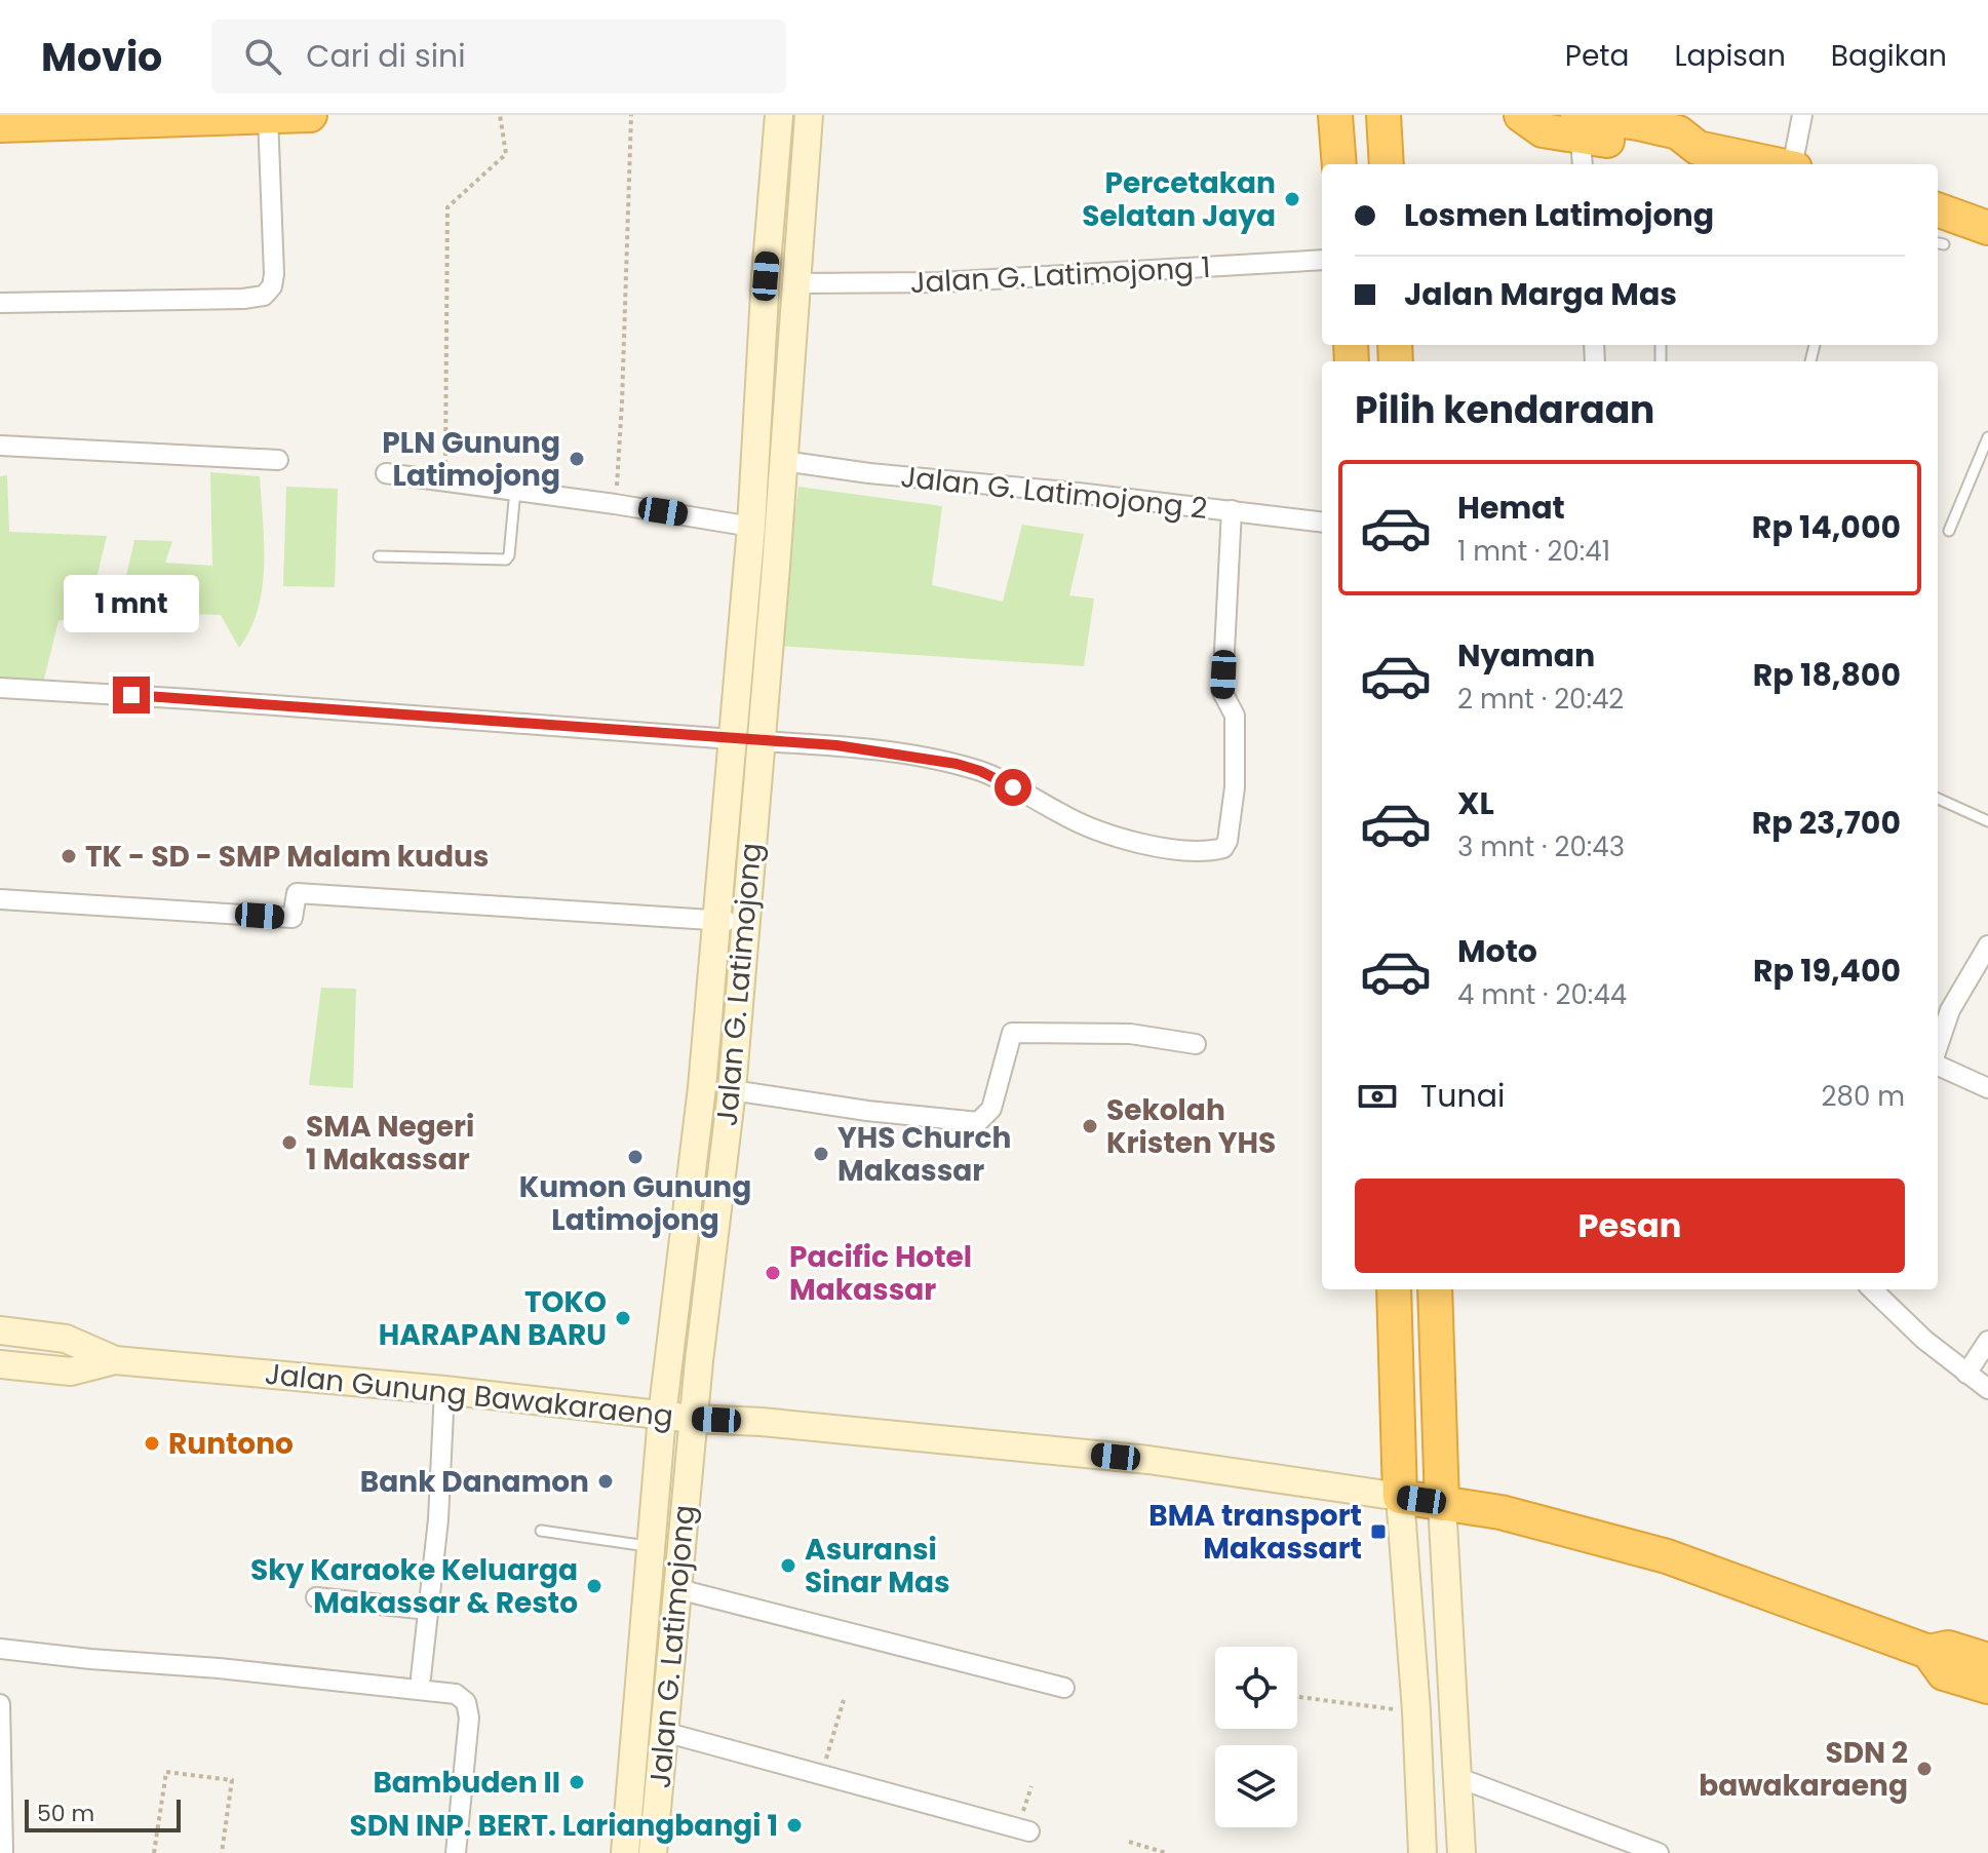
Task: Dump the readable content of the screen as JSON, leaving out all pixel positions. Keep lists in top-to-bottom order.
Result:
{
  "streets": {
    "highway": ["Jalan Gunung Bawakaraeng"],
    "main road": ["Jalan G. Latimojong"],
    "street": ["Jalan G. Latimojong 1", "Jalan G. Latimojong 2"]
  },
  "crossings": [
    ["Jalan G. Latimojong 1", "Jalan G. Latimojong"],
    ["Jalan G. Latimojong 2", "Jalan G. Latimojong"],
    ["Jalan G. Latimojong", "Jalan Gunung Bawakaraeng"]
  ],
  "places": {
    "other": [
      "Percetakan Selatan Jaya",
      "PLN Gunung Latimojong",
      "TK - SD - SMP Malam kudus",
      "Sekolah Kristen YHS",
      "SMA Negeri 1 Makassar",
      "YHS Church Makassar",
      "Kumon Gunung Latimojong",
      "Pacific Hotel Makassar",
      "TOKO HARAPAN BARU",
      "Runtono",
      "Bank Danamon",
      "Asuransi Sinar Mas",
      "Sky Karaoke Keluarga Makassar & Resto",
      "SDN 2 bawakaraeng",
      "Bambuden II",
      "SDN INP. BERT. Lariangbangi 1"
    ],
    "transit": ["BMA transport Makassart"]
  },
  "scale_bar": "50 m",
  "page": {
    "header": "Movio",
    "search": "Cari di sini",
    "nav": ["Peta", "Lapisan", "Bagikan"],
    "banner": ["Losmen Latimojong", "Jalan Marga Mas"],
    "heading": "Pilih kendaraan",
    "list": [
      {
        "name": "Hemat",
        "note": "1 mnt · 20:41",
        "value": "Rp 14,000"
      },
      {
        "name": "Nyaman",
        "note": "2 mnt · 20:42",
        "value": "Rp 18,800"
      },
      {
        "name": "XL",
        "note": "3 mnt · 20:43",
        "value": "Rp 23,700"
      },
      {
        "name": "Moto",
        "note": "4 mnt · 20:44",
        "value": "Rp 19,400"
      }
    ],
    "bubble": "1 mnt",
    "pay": ["Tunai", "280 m"],
    "buttons": "Pesan",
    "scale": "50 m"
  }
}
